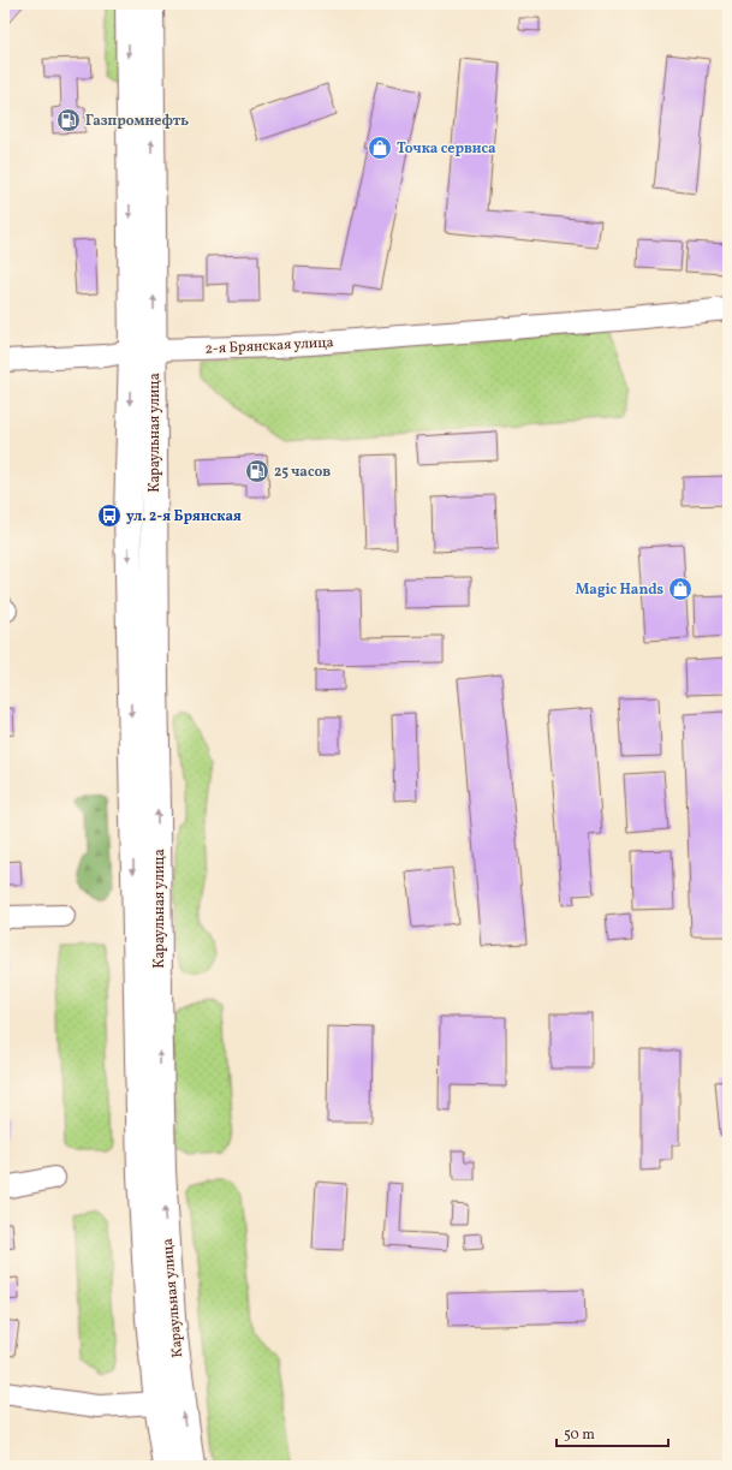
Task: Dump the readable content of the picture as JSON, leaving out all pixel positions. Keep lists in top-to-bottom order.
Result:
{
  "streets": {
    "main road": ["Караульная улица"],
    "street": ["2-я Брянская улица"]
  },
  "crossings": [
    ["2-я Брянская улица", "Караульная улица"]
  ],
  "places": {
    "fuel station": ["Газпромнефть", "25 часов"],
    "shop": ["Точка сервиса", "Magic Hands"],
    "bus stop": ["ул. 2-я Брянская"]
  },
  "scale_bar": "50 m"
}
